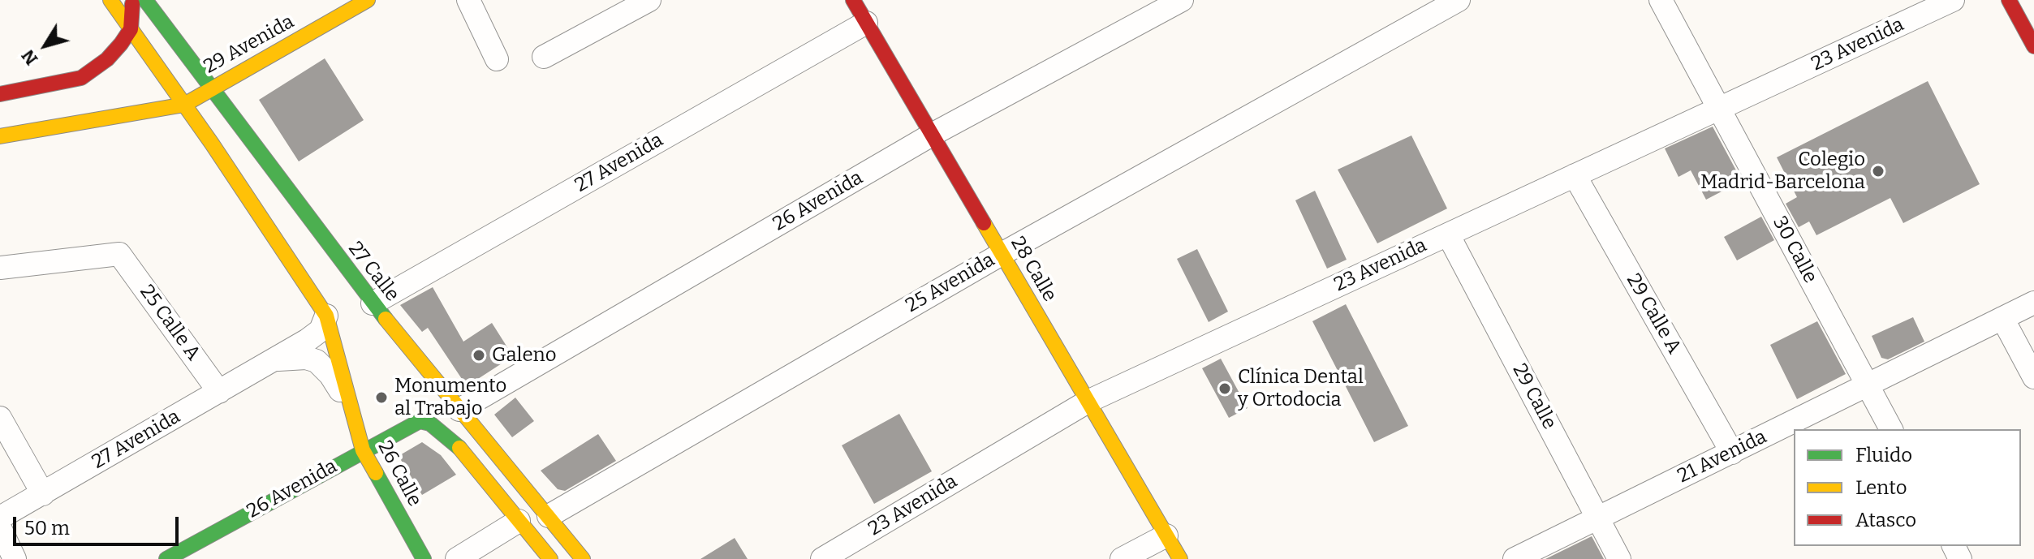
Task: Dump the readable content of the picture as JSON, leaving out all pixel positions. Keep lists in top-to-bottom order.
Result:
{
  "streets": {
    "main road": [
      "29 Avenida",
      "26 Avenida",
      "28 Calle",
      "27 Calle",
      "26 Calle"
    ],
    "street": [
      "23 Avenida",
      "27 Avenida",
      "30 Calle",
      "25 Avenida",
      "29 Calle A",
      "25 Calle A",
      "29 Calle",
      "21 Avenida"
    ]
  },
  "crossings": [
    ["29 Avenida", "27 Calle"],
    ["23 Avenida", "30 Calle"],
    ["23 Avenida", "28 Calle"],
    ["23 Avenida", "29 Calle A"],
    ["23 Avenida", "29 Calle"],
    ["27 Avenida", "28 Calle"],
    ["27 Avenida", "27 Calle"],
    ["27 Avenida", "25 Calle A"],
    ["27 Avenida", "26 Calle"],
    ["26 Avenida", "28 Calle"],
    ["26 Avenida", "27 Calle"],
    ["26 Avenida", "26 Calle"],
    ["30 Calle", "21 Avenida"],
    ["28 Calle", "25 Avenida"],
    ["27 Calle", "25 Avenida"],
    ["29 Calle A", "21 Avenida"],
    ["29 Calle", "21 Avenida"]
  ],
  "places": [
    "Colegio Madrid-Barcelona",
    "Galeno",
    "Clínica Dental y Ortodocia",
    "Monumento al Trabajo"
  ],
  "legend": ["Fluido", "Lento", "Atasco"],
  "scale_bar": "50 m",
  "north": "bottom left"
}
